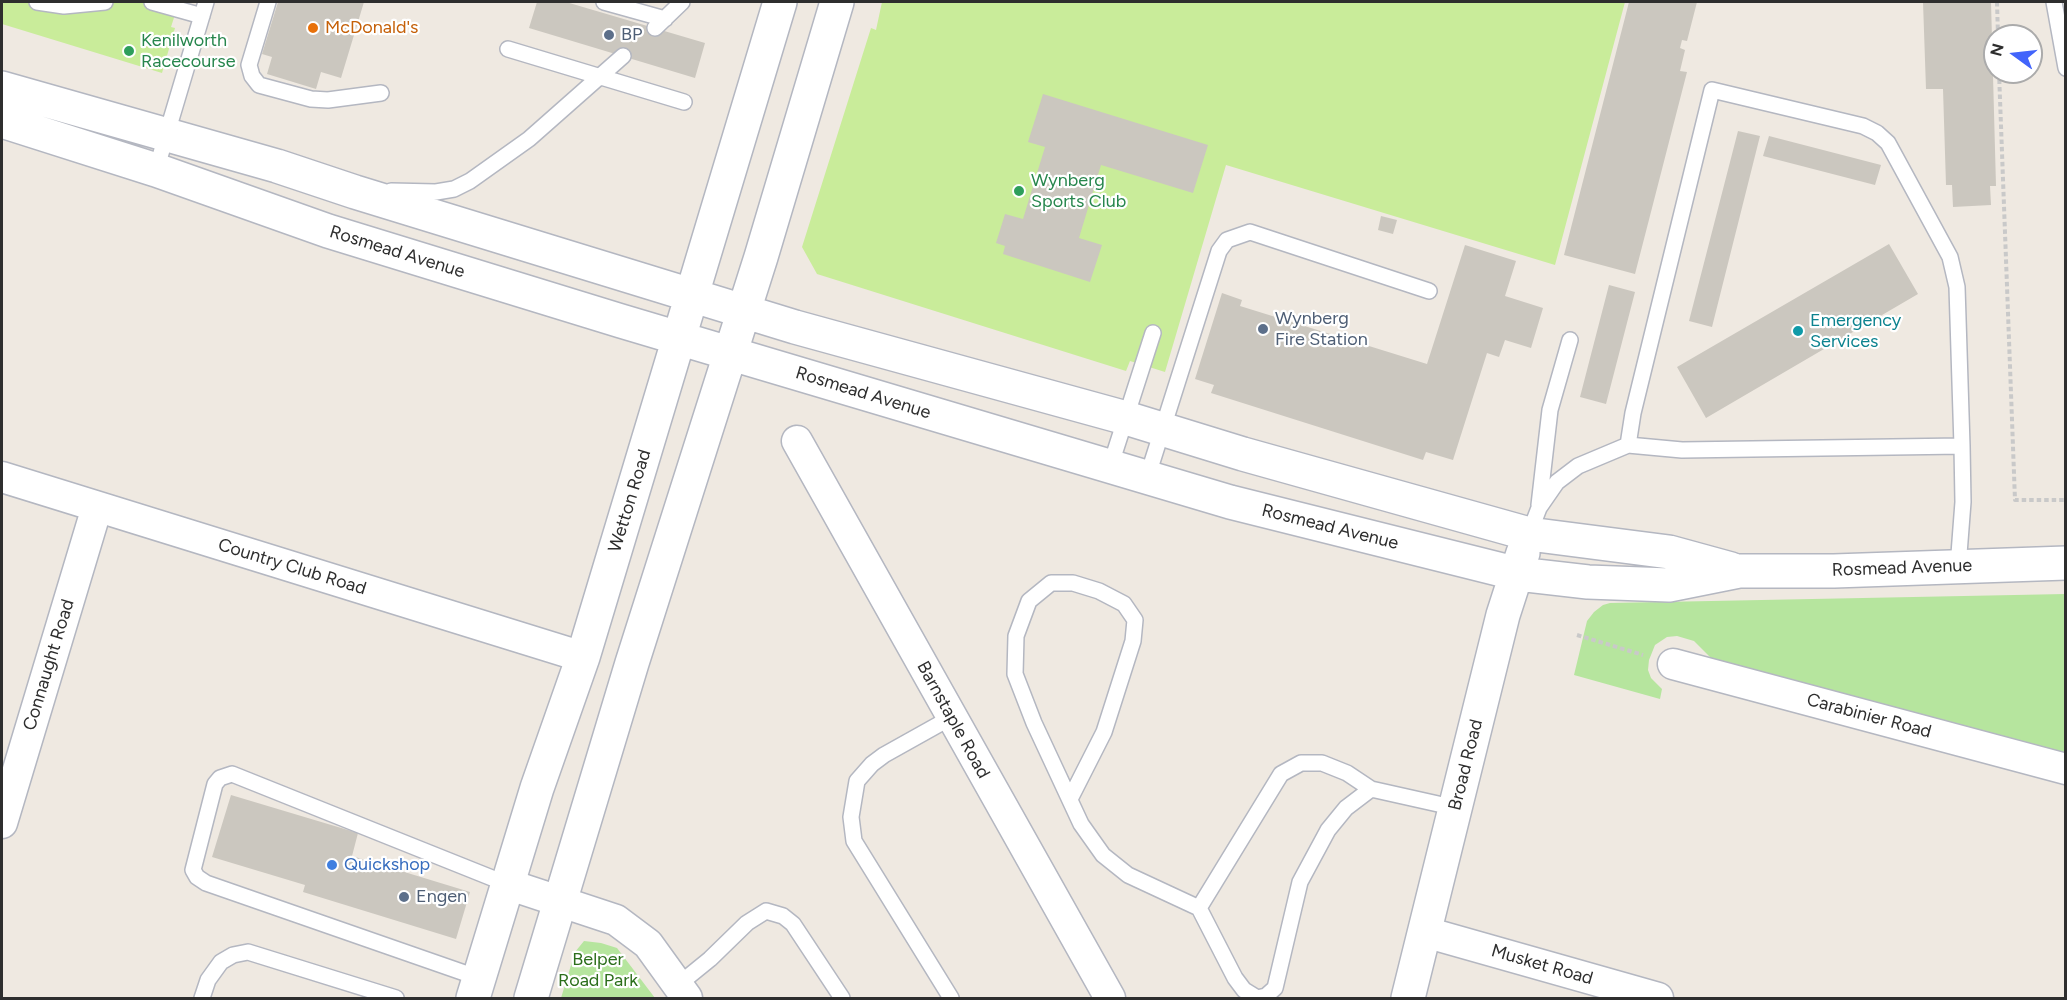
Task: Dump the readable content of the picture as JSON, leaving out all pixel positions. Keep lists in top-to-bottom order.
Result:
{
  "streets": {
    "main road": ["Rosmead Avenue", "Wetton Road", "Broad Road"],
    "street": [
      "Country Club Road",
      "Connaught Road",
      "Carabinier Road",
      "Barnstaple Road",
      "Musket Road"
    ]
  },
  "crossings": [
    ["Rosmead Avenue", "Wetton Road"],
    ["Rosmead Avenue", "Broad Road"],
    ["Wetton Road", "Country Club Road"],
    ["Country Club Road", "Connaught Road"],
    ["Broad Road", "Musket Road"]
  ],
  "parks": ["Belper Road Park"],
  "places": [
    "McDonald's",
    "BP",
    "Kenilworth Racecourse",
    "Wynberg Sports Club",
    "Wynberg Fire Station",
    "Emergency Services",
    "Quickshop",
    "Engen"
  ],
  "north": "left"
}
